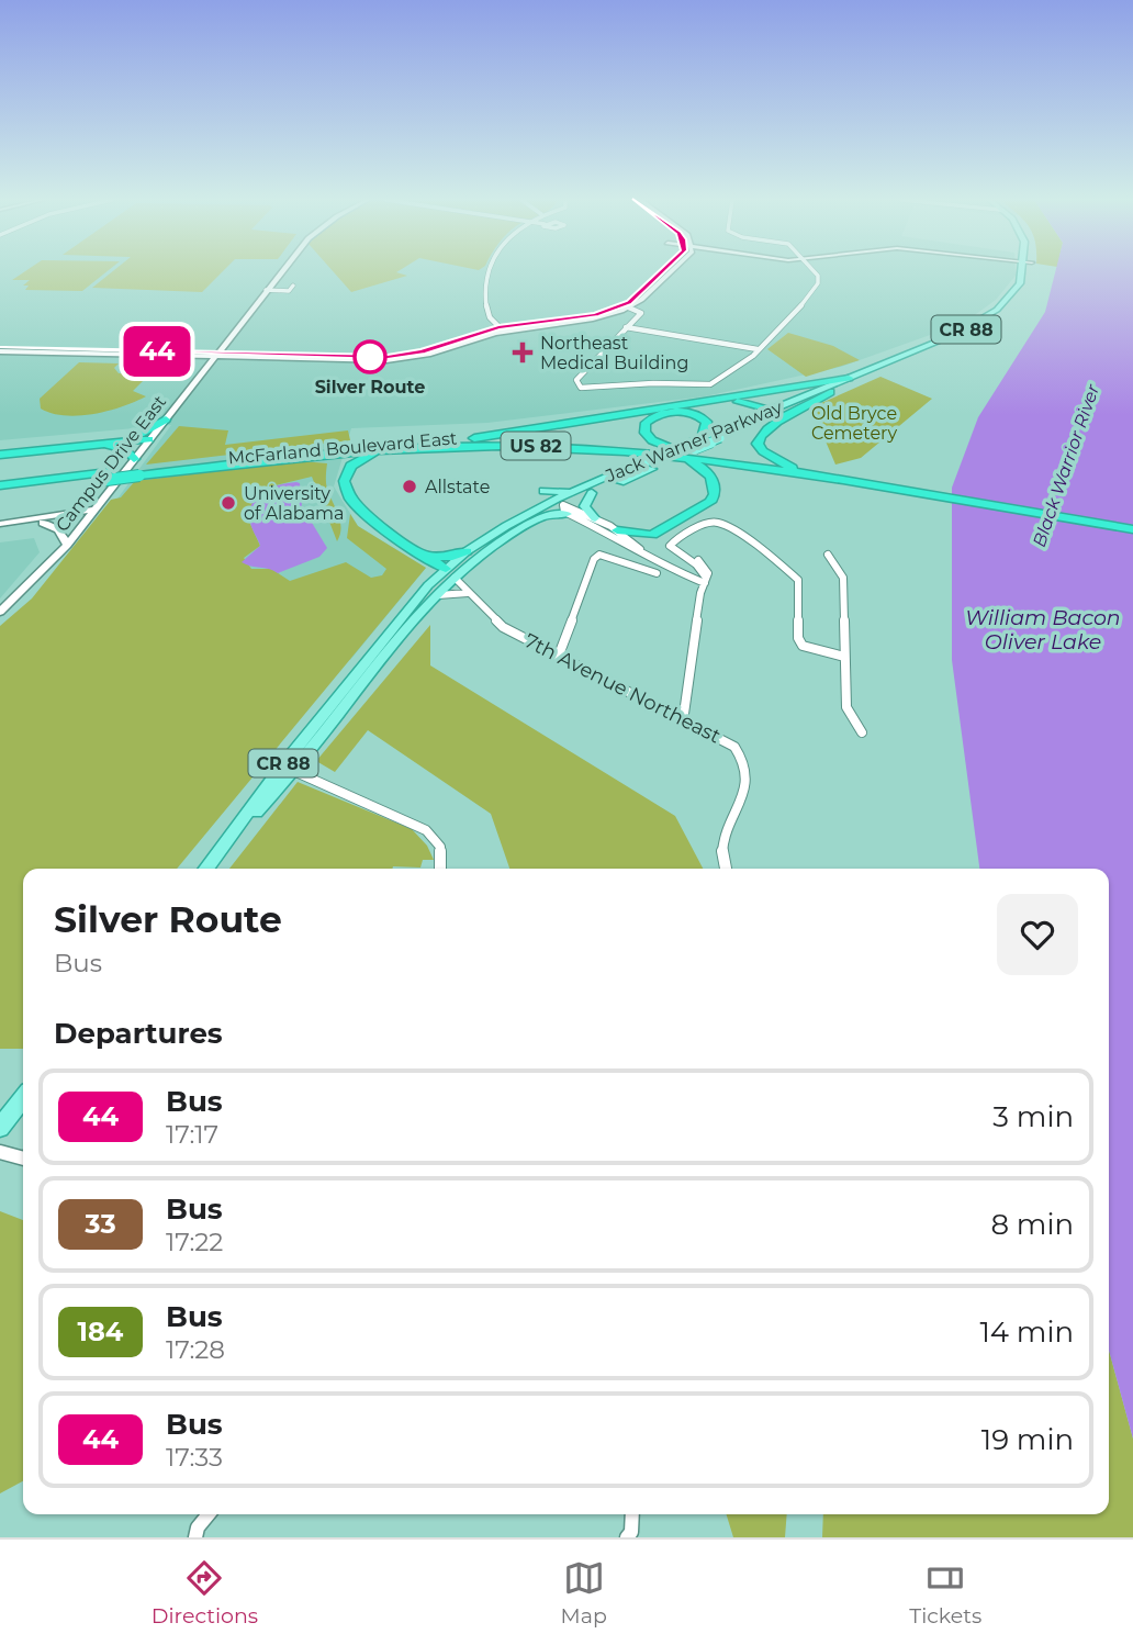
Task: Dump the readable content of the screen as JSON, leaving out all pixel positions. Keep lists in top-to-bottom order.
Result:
{
  "streets": {
    "highway": ["US 82", "McFarland Boulevard East"],
    "main road": ["CR 88", "Jack Warner Parkway"],
    "street": ["Campus Drive East", "7th Avenue Northeast"]
  },
  "crossings": [
    ["CR 88", "Jack Warner Parkway"],
    ["CR 88", "7th Avenue Northeast"],
    ["Jack Warner Parkway", "7th Avenue Northeast"],
    ["US 82", "McFarland Boulevard East"]
  ],
  "water": ["Black Warrior River", "William Bacon Oliver Lake"],
  "parks": ["Old Bryce Cemetery"],
  "places": {
    "health": ["Northeast Medical Building"],
    "other": ["Silver Route", "Allstate", "University of Alabama"]
  },
  "lines": ["bus line 44"],
  "page": {
    "on_map": "44",
    "heading": [
      ["Silver Route", "Bus"],
      "Departures"
    ],
    "list": [
      {
        "mark": "44",
        "name": "Bus",
        "note": "17:17",
        "value": "3 min"
      },
      {
        "mark": "33",
        "name": "Bus",
        "note": "17:22",
        "value": "8 min"
      },
      {
        "mark": "184",
        "name": "Bus",
        "note": "17:28",
        "value": "14 min"
      },
      {
        "mark": "44",
        "name": "Bus",
        "note": "17:33",
        "value": "19 min"
      }
    ],
    "tabs": ["Directions", "Map", "Tickets"]
  }
}
